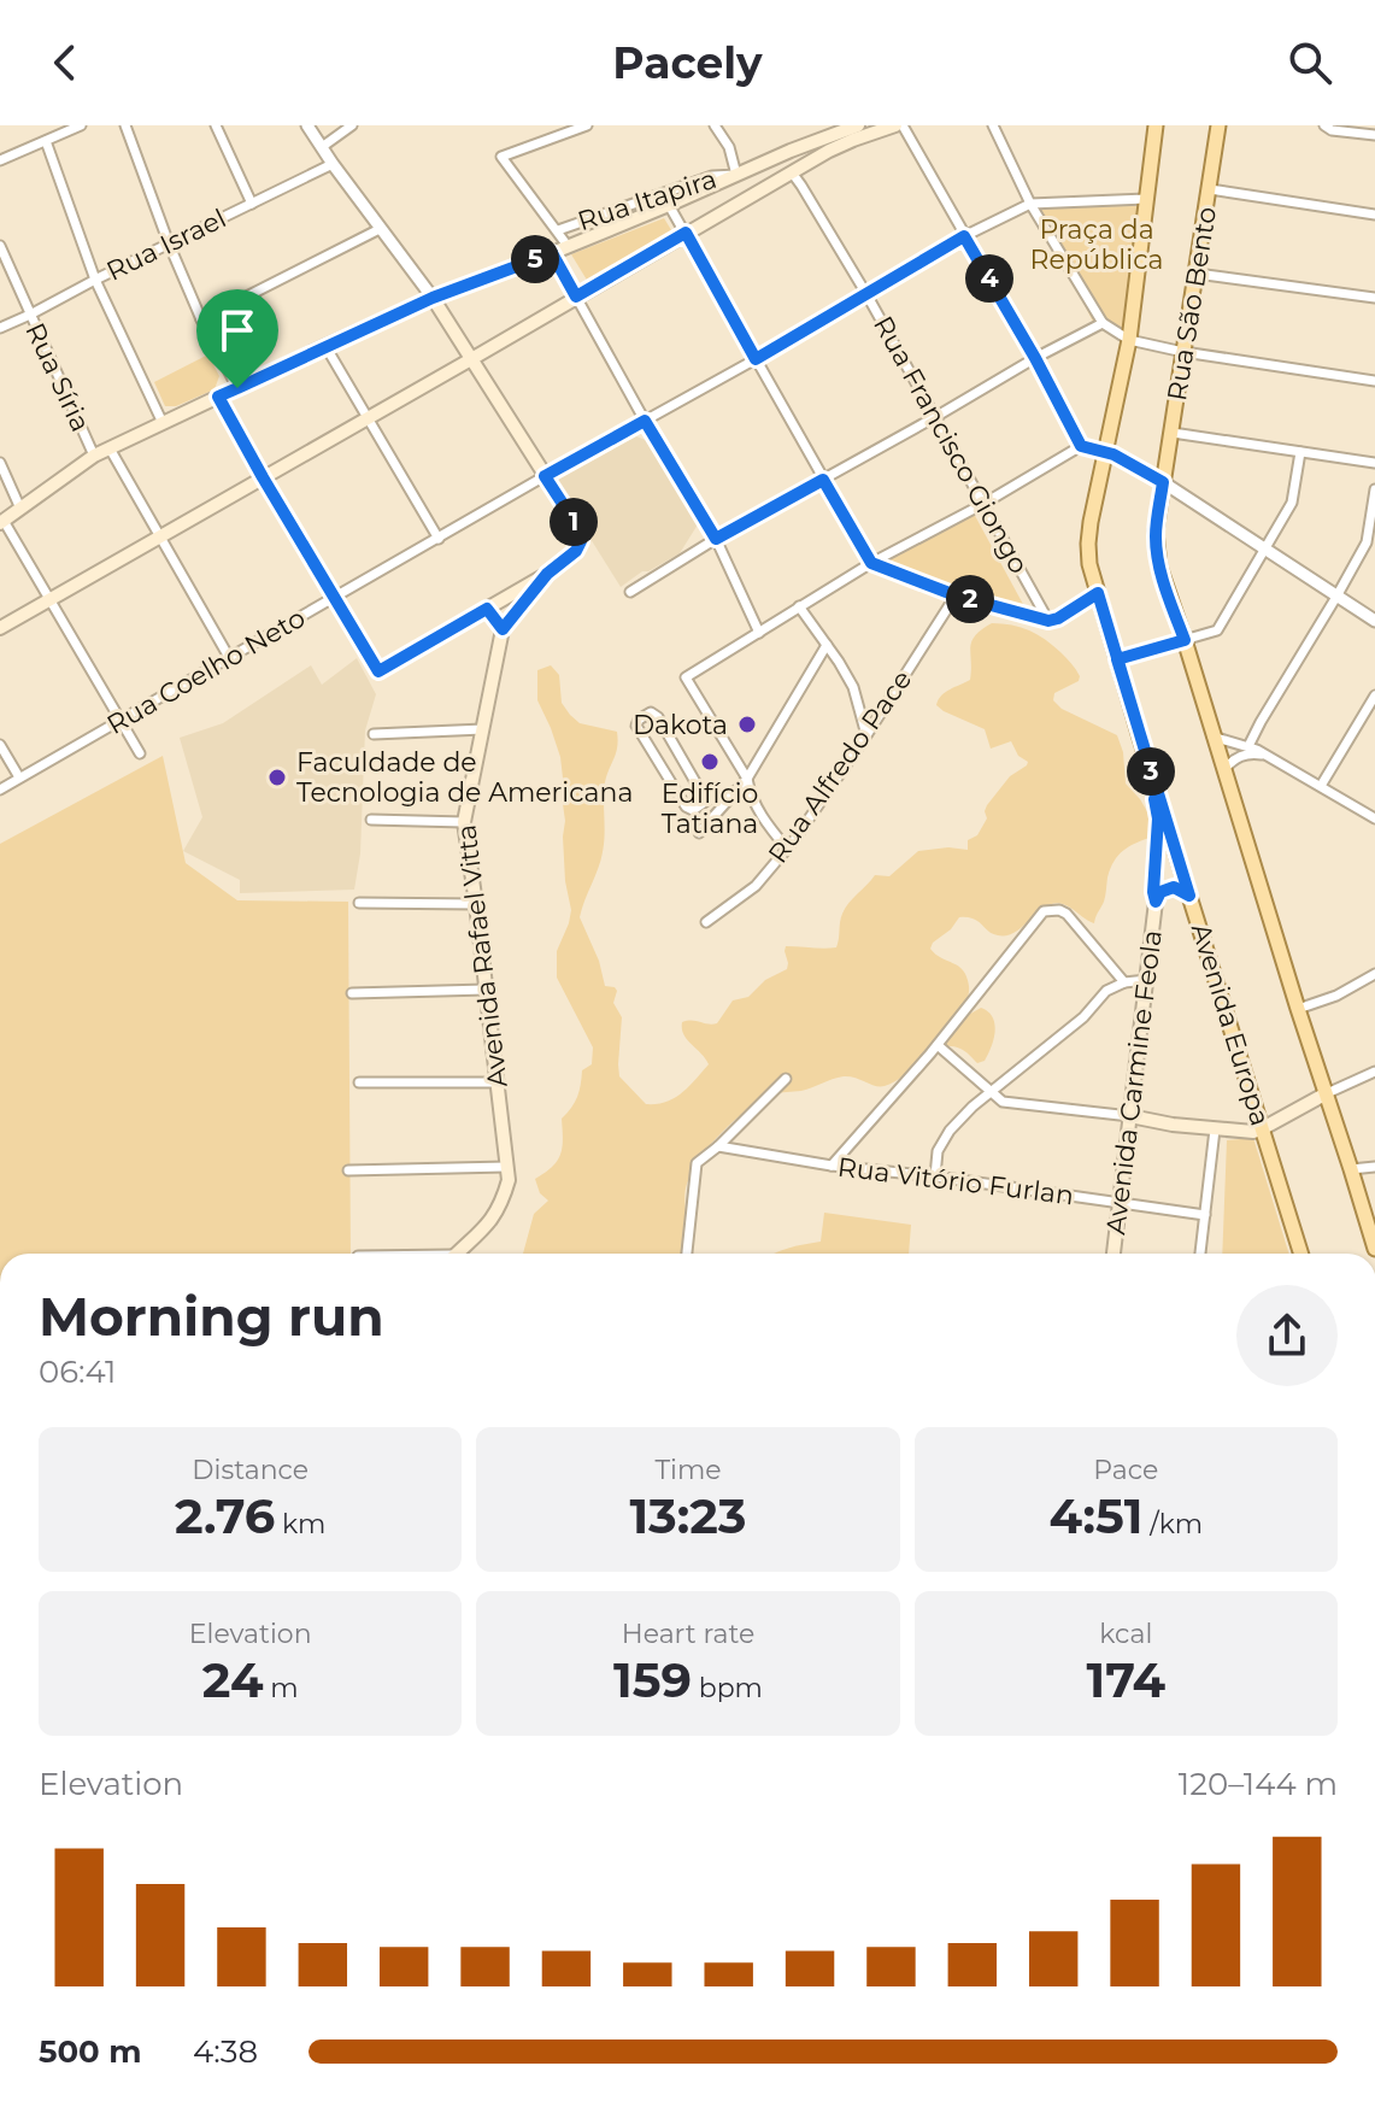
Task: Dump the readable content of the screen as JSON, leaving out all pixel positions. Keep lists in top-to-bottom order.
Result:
{
  "streets": {
    "main road": [
      "Rua São Bento",
      "Avenida Rafael Vitta",
      "Avenida Europa",
      "Avenida Carmine Feola"
    ],
    "street": [
      "Rua Itapira",
      "Rua Israel",
      "Rua Síria",
      "Rua Francisco Giongo",
      "Rua Coelho Neto",
      "Rua Alfredo Pace",
      "Rua Vitório Furlan"
    ]
  },
  "crossings": [
    ["Rua Israel", "Rua Síria"],
    ["Rua Francisco Giongo", "Rua Coelho Neto"],
    ["Avenida Europa", "Avenida Carmine Feola"],
    ["Avenida Carmine Feola", "Rua Vitório Furlan"]
  ],
  "parks": ["Praça da República"],
  "places": ["Dakota", "Edifício Tatiana", "Faculdade de Tecnologia de Americana"],
  "page": {
    "header": "Pacely",
    "pins": [
      "5",
      "4",
      "1",
      "2",
      "3"
    ],
    "heading": ["Morning run", "06:41"],
    "stats": [
      ["Distance", "2.76 km"],
      ["Time", "13:23"],
      ["Pace", "4:51 /km"],
      ["Elevation", "24 m"],
      ["Heart rate", "159 bpm"],
      ["kcal", "174"]
    ],
    "chart": ["Elevation", "120–144 m"],
    "list": [
      {
        "name": "500 m",
        "note": "4:38"
      }
    ]
  }
}
